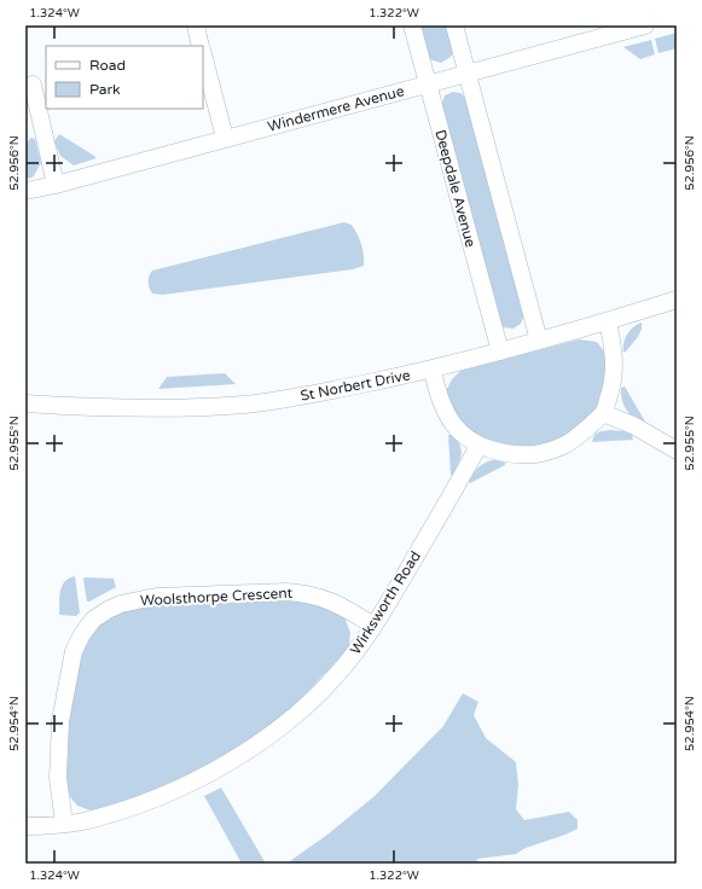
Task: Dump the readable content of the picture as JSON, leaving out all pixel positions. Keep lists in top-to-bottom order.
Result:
{
  "streets": {
    "street": [
      "Windermere Avenue",
      "Deepdale Avenue",
      "St Norbert Drive",
      "Woolsthorpe Crescent",
      "Wirksworth Road"
    ]
  },
  "crossings": [
    ["Windermere Avenue", "Deepdale Avenue"],
    ["Deepdale Avenue", "St Norbert Drive"],
    ["Woolsthorpe Crescent", "Wirksworth Road"]
  ],
  "legend": ["Road", "Park"],
  "coordinates": [
    "1.324°W",
    "1.322°W",
    "52.956°N",
    "52.955°N",
    "52.954°N"
  ]
}
